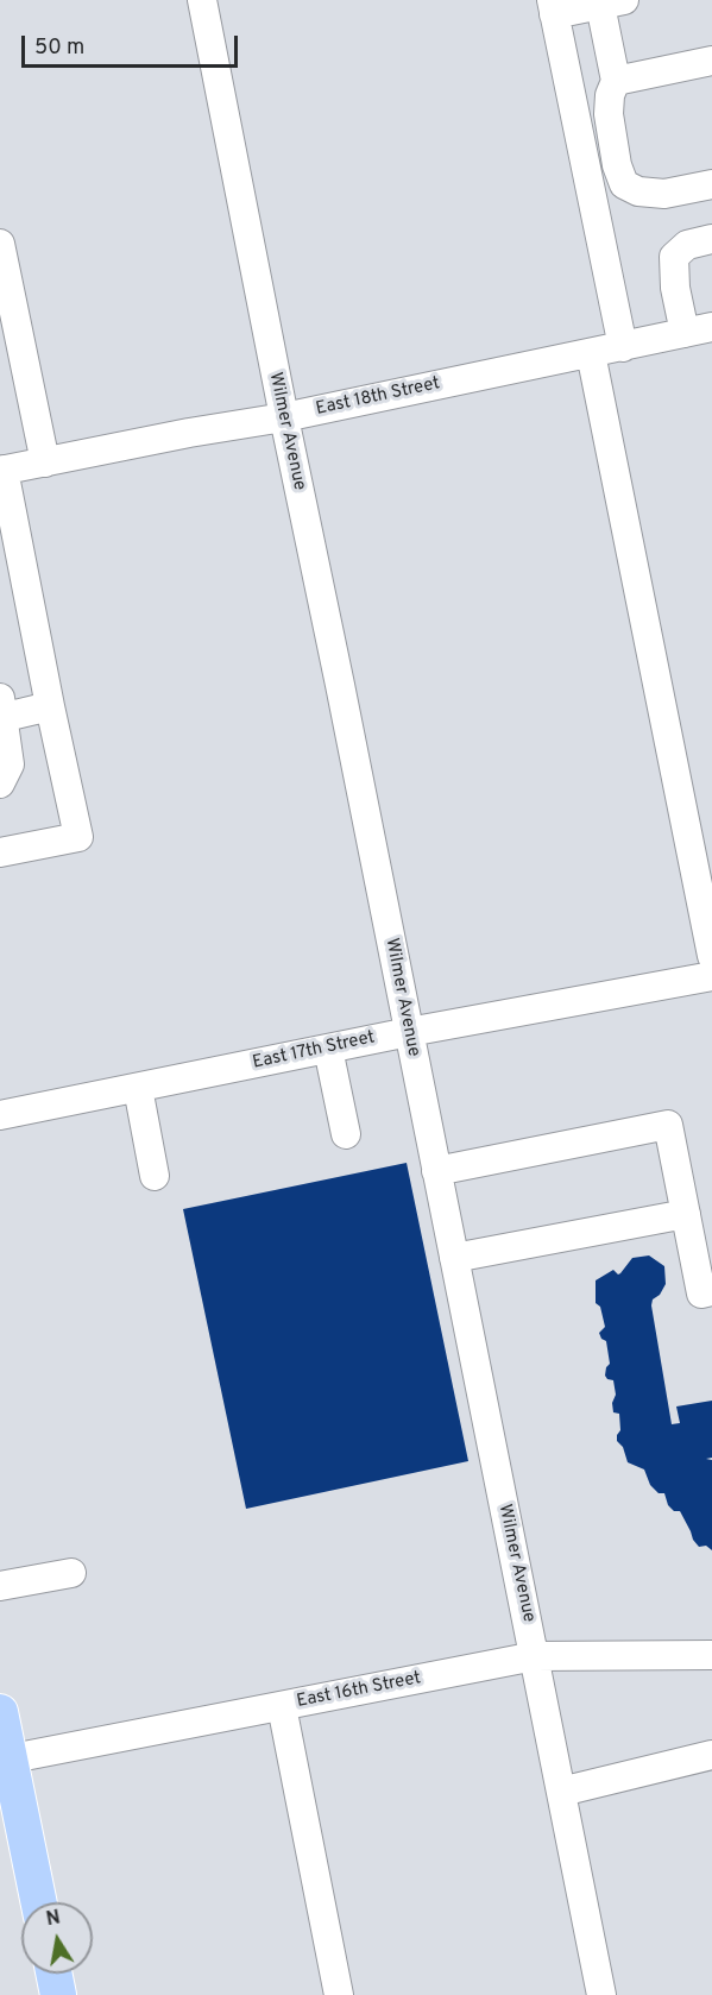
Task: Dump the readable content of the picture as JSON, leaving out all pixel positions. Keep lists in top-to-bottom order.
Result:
{
  "streets": {
    "street": [
      "East 18th Street",
      "Wilmer Avenue",
      "East 17th Street",
      "East 16th Street"
    ]
  },
  "crossings": [
    ["East 18th Street", "Wilmer Avenue"],
    ["Wilmer Avenue", "East 17th Street"],
    ["Wilmer Avenue", "East 16th Street"]
  ],
  "scale_bar": "50 m",
  "north": "top"
}
